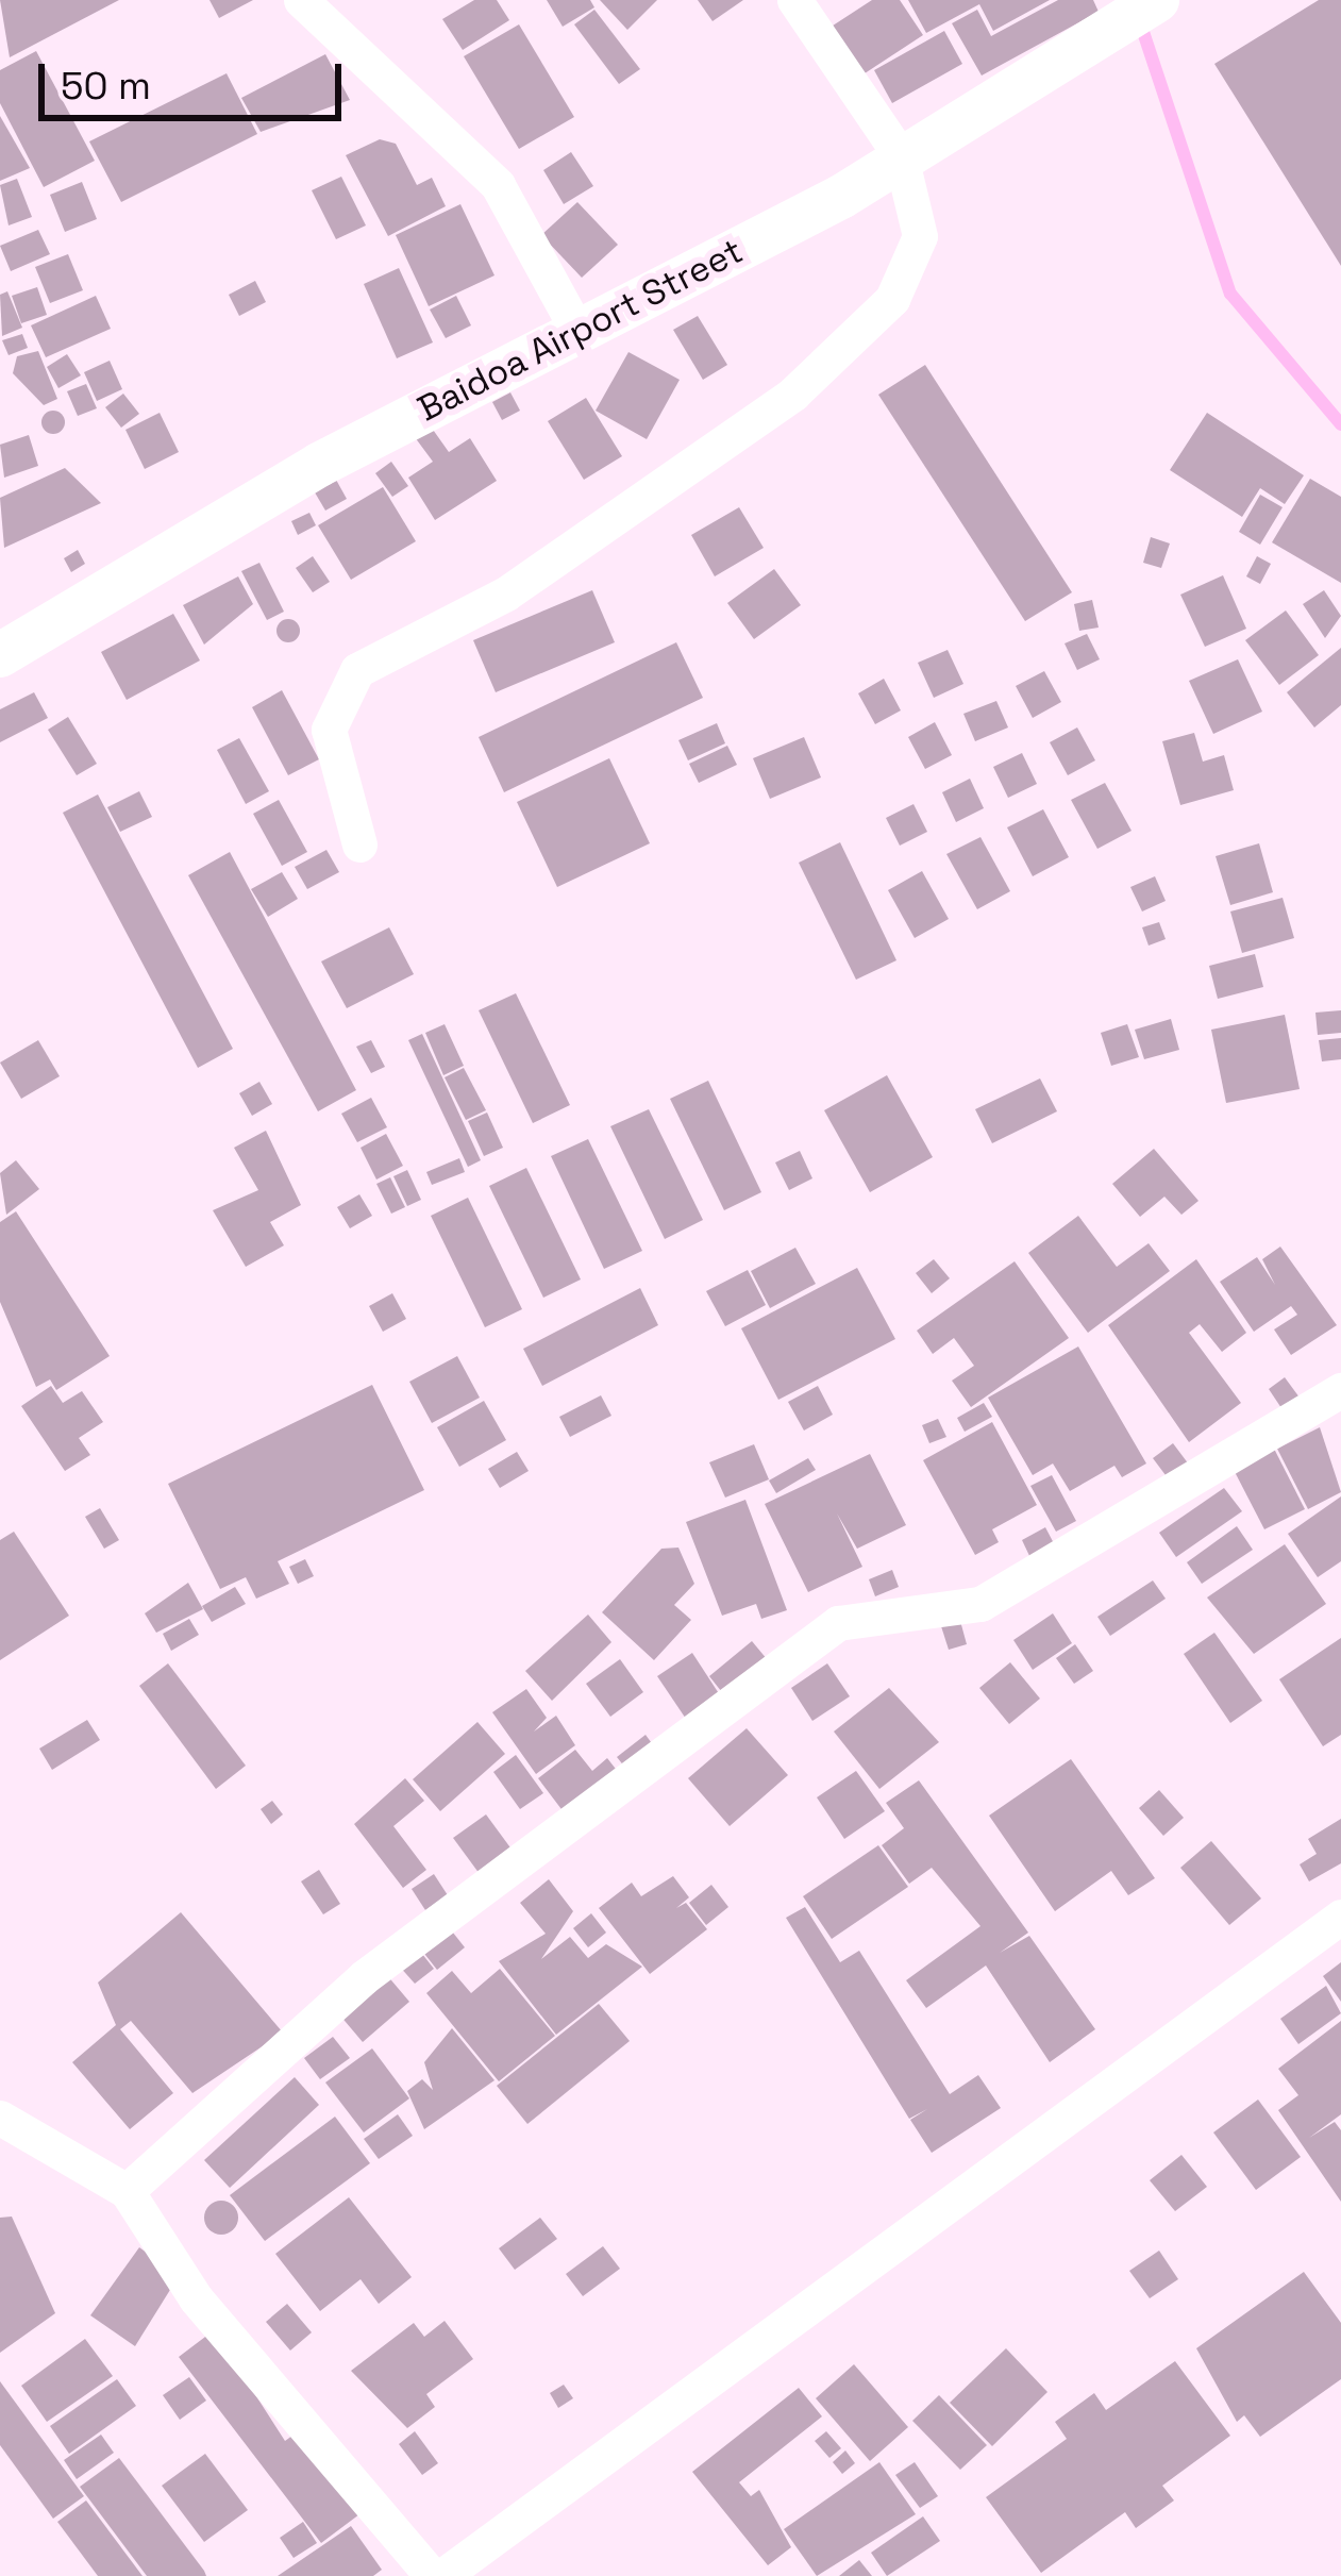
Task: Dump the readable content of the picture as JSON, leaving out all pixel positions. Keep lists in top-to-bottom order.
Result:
{
  "streets": {
    "street": ["Baidoa Airport Street"]
  },
  "scale_bar": "50 m"
}
